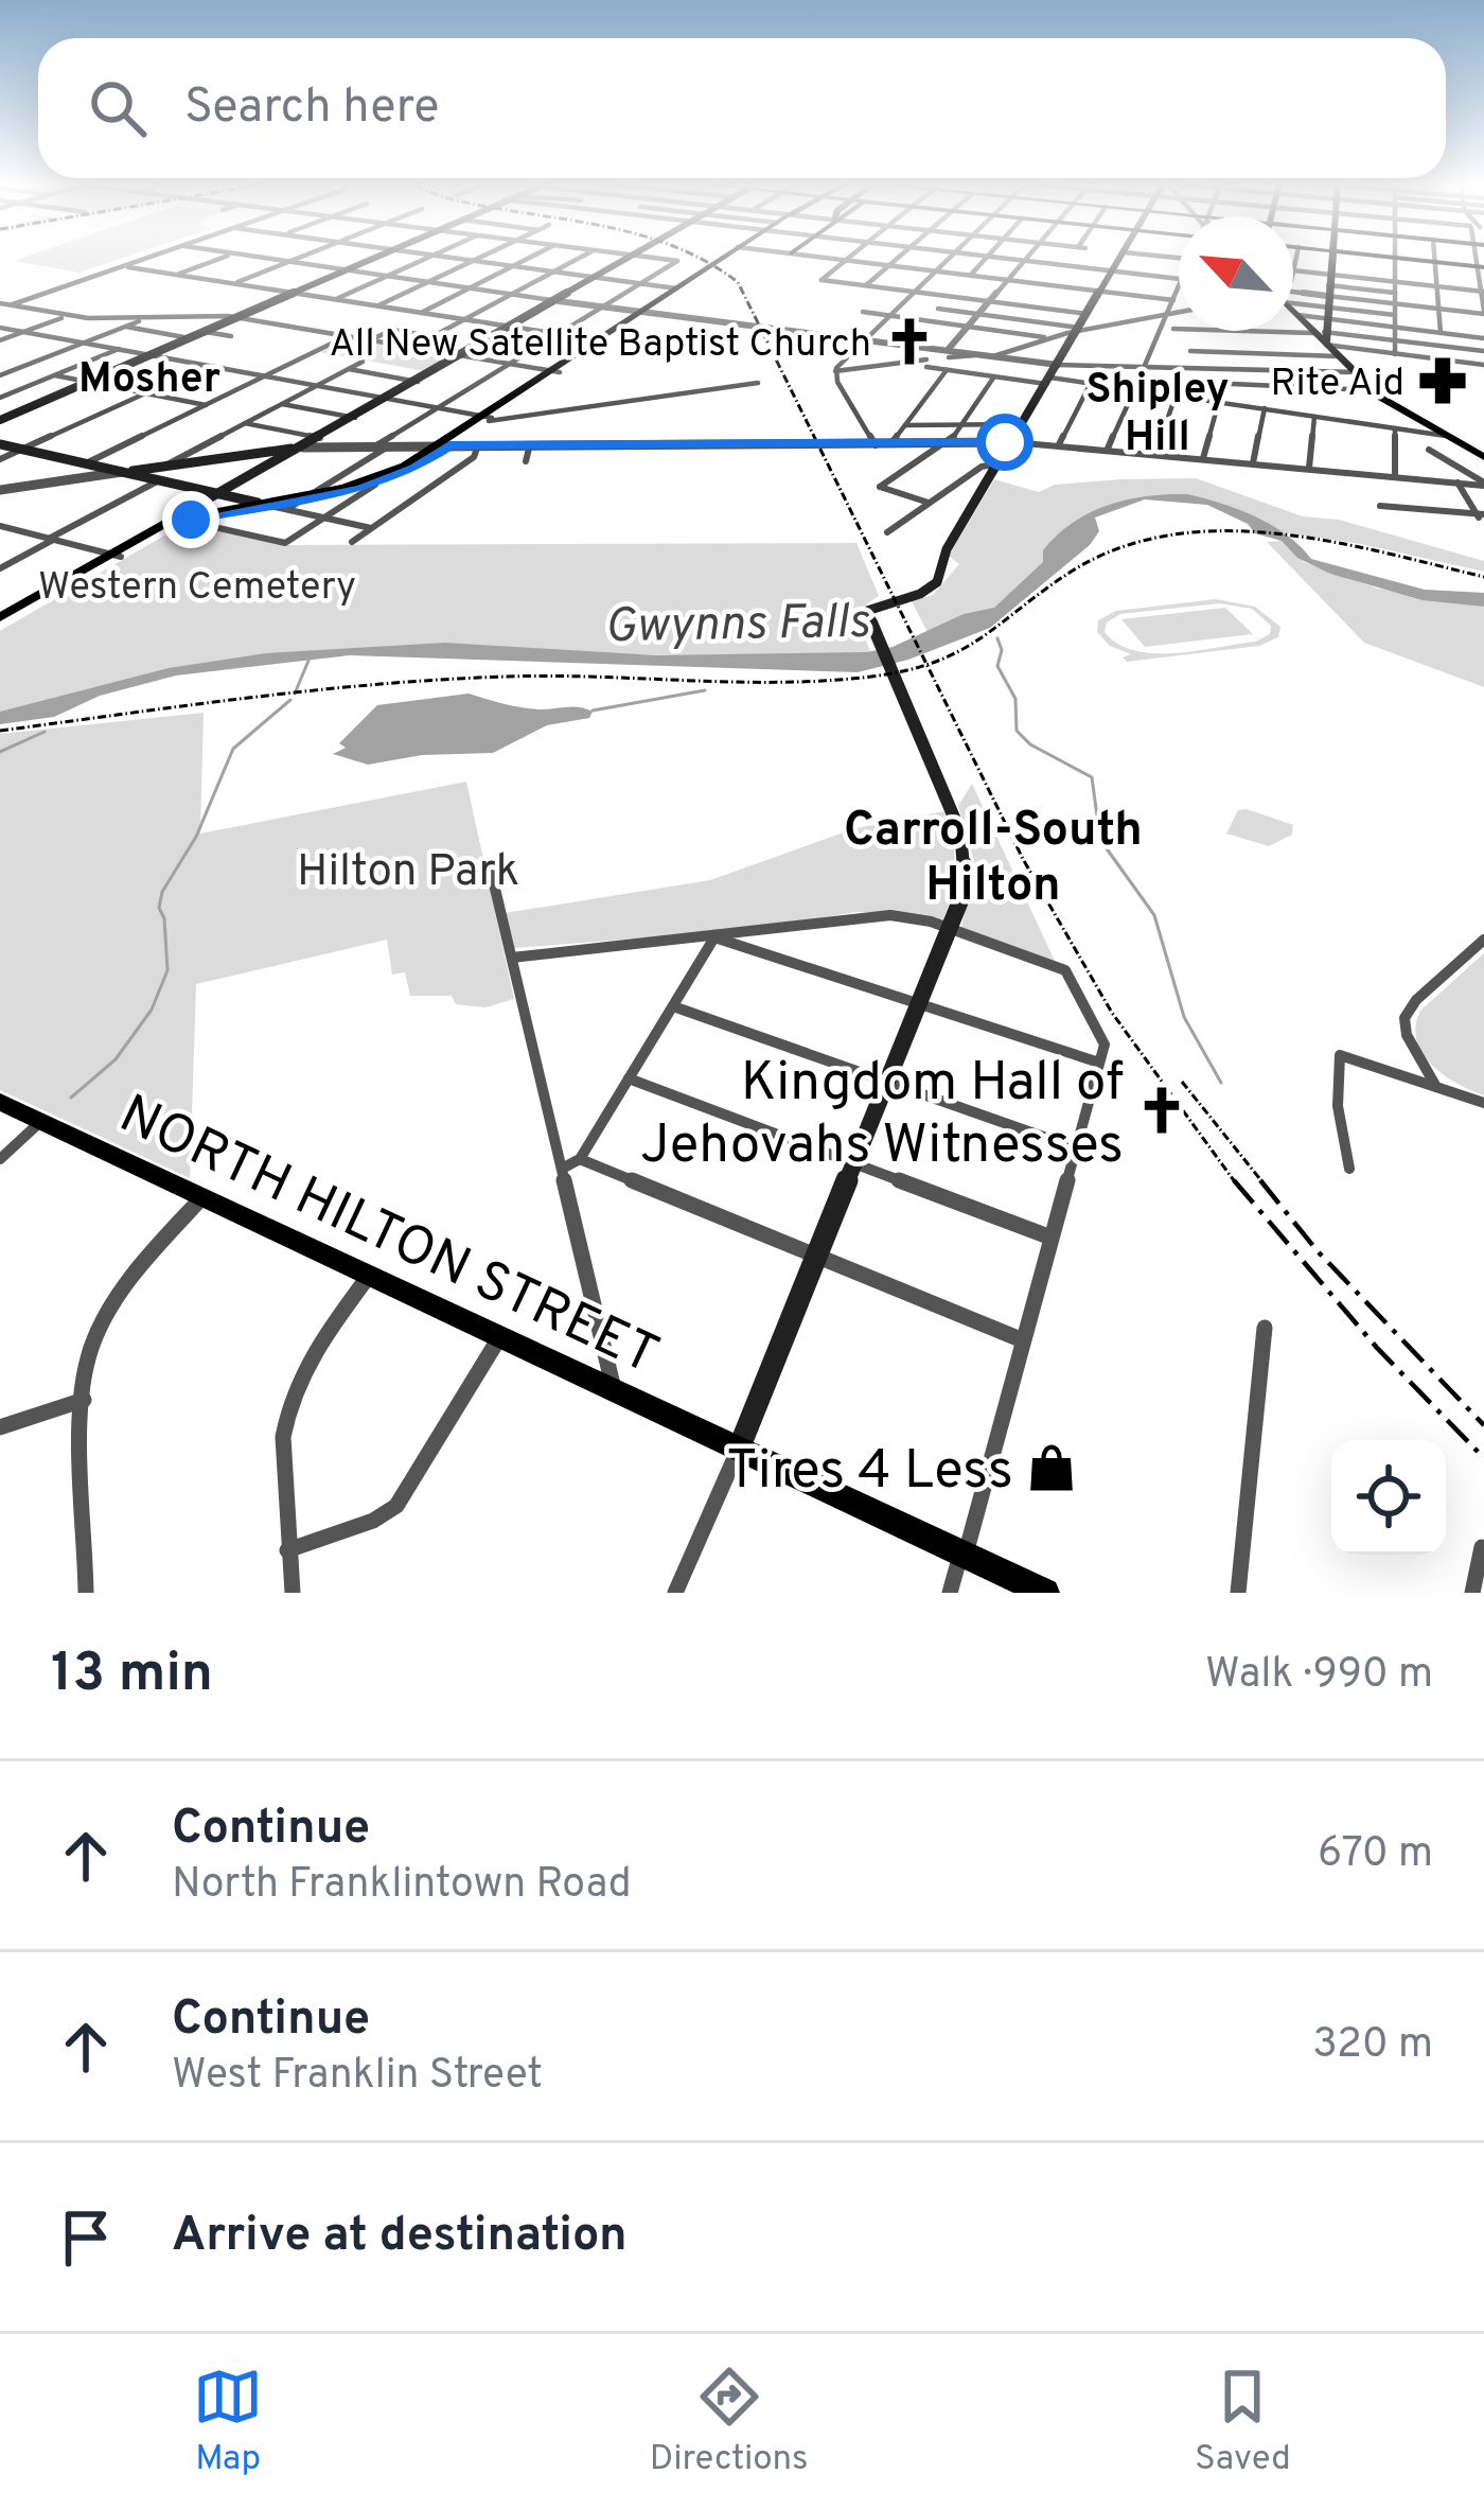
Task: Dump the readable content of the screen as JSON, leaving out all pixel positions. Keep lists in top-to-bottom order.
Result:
{
  "streets": {
    "main road": ["NORTH HILTON STREET"]
  },
  "districts": ["Mosher", "Shipley Hill", "Carroll-South Hilton"],
  "water": ["Gwynns Falls"],
  "parks": ["Western Cemetery", "Hilton Park"],
  "places": {
    "church": ["All New Satellite Baptist Church", "Kingdom Hall of Jehovahs Witnesses"],
    "pharmacy": ["Rite Aid"],
    "shop": ["Tires 4 Less"]
  },
  "north": "top left",
  "page": {
    "search": "Search here",
    "heading": ["13 min", "Walk · 990 m"],
    "list": [
      ["Continue", "North Franklintown Road", "670 m"],
      ["Continue", "West Franklin Street", "320 m"],
      "Arrive at destination"
    ],
    "nav": ["Map", "Directions", "Saved"]
  }
}
